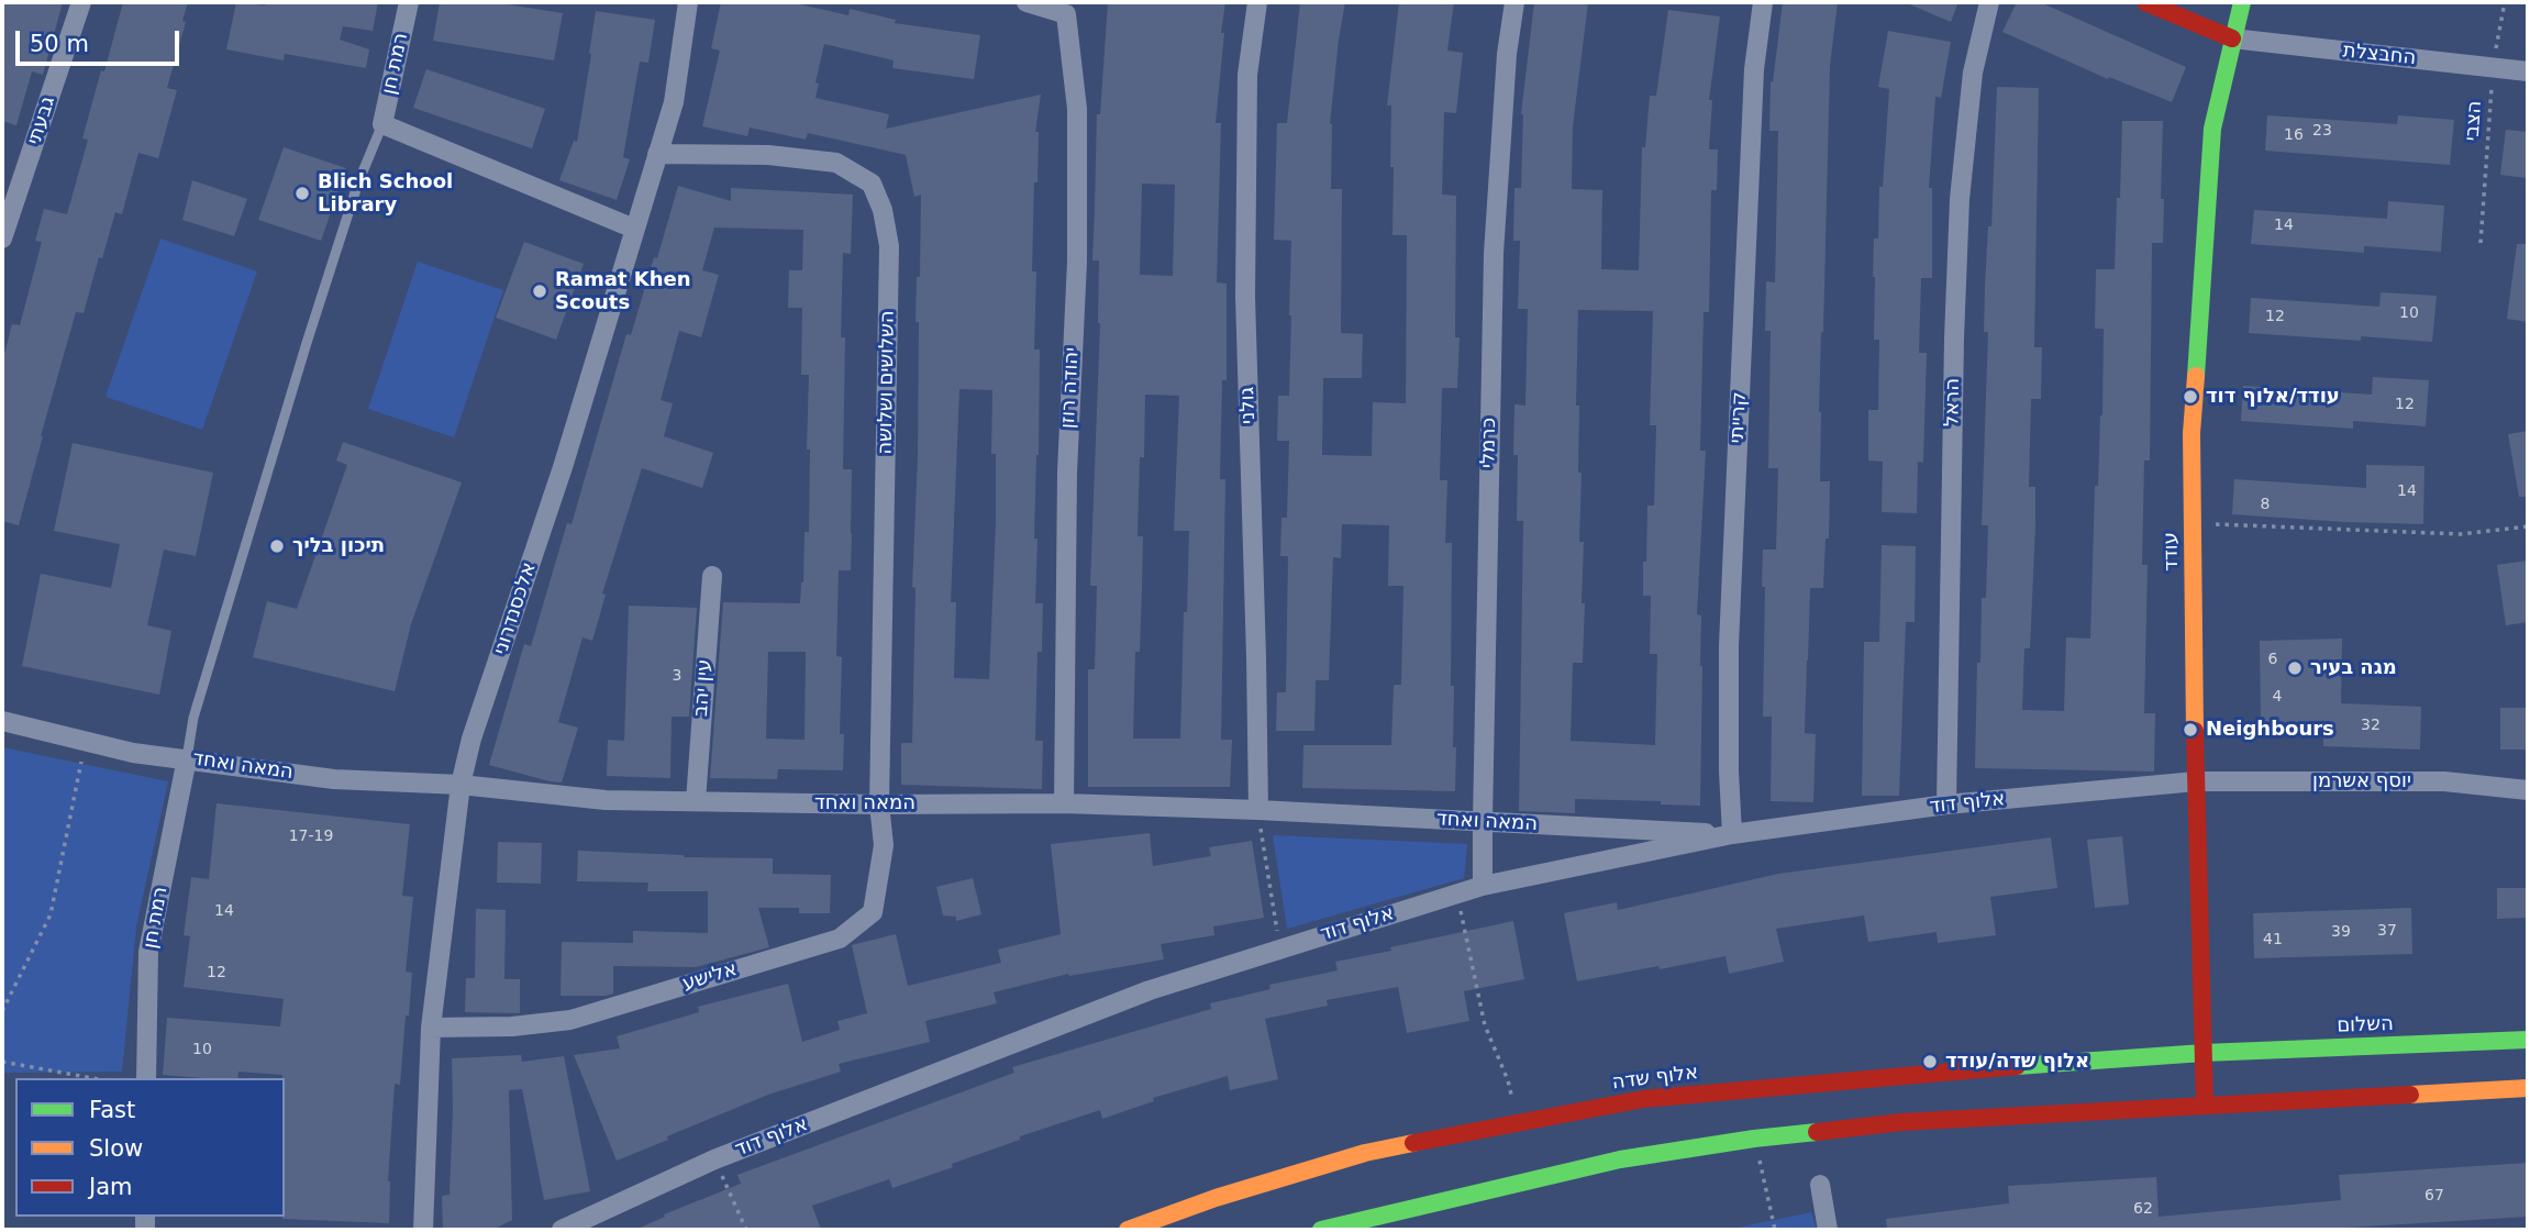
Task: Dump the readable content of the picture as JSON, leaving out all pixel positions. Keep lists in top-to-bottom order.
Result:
{
  "streets": {
    "main road": ["עודד", "השלום", "אלוף שדה"],
    "street": [
      "החבצלת",
      "רמת חן",
      "גבעתי",
      "השלושים ושלושה",
      "יהודה רוזן",
      "הראל",
      "גולני",
      "קרייתי",
      "כרמלי",
      "אלכסנדרוני",
      "עין יהב",
      "המאה ואחד",
      "יוסף אשרמן",
      "אלוף דוד",
      "אלישע"
    ],
    "path": ["הצבי"]
  },
  "crossings": [
    ["החבצלת", "הצבי"],
    ["החבצלת", "עודד"],
    ["רמת חן", "המאה ואחד"],
    ["השלושים ושלושה", "אלכסנדרוני"],
    ["השלושים ושלושה", "המאה ואחד"],
    ["השלושים ושלושה", "אלישע"],
    ["יהודה רוזן", "המאה ואחד"],
    ["הראל", "אלוף דוד"],
    ["גולני", "המאה ואחד"],
    ["קרייתי", "המאה ואחד"],
    ["קרייתי", "אלוף דוד"],
    ["כרמלי", "המאה ואחד"],
    ["כרמלי", "אלוף דוד"],
    ["עודד", "יוסף אשרמן"],
    ["עודד", "אלוף דוד"],
    ["עודד", "השלום"],
    ["עודד", "אלוף שדה"],
    ["אלכסנדרוני", "המאה ואחד"],
    ["אלכסנדרוני", "אלישע"],
    ["עין יהב", "המאה ואחד"],
    ["המאה ואחד", "אלוף דוד"],
    ["המאה ואחד", "אלישע"],
    ["יוסף אשרמן", "אלוף דוד"],
    ["השלום", "אלוף שדה"]
  ],
  "places": [
    "Blich School Library",
    "Ramat Khen Scouts",
    "עודד/אלוף דוד",
    "תיכון בליך",
    "מגה בעיר",
    "Neighbours",
    "אלוף שדה/עודד"
  ],
  "house_numbers": [
    "23",
    "16",
    "14",
    "10",
    "12",
    "12",
    "14",
    "8",
    "6",
    "3",
    "4",
    "32",
    "17-19",
    "14",
    "37",
    "39",
    "41",
    "12",
    "10",
    "67",
    "62"
  ],
  "legend": ["Fast", "Slow", "Jam"],
  "scale_bar": "50 m"
}
